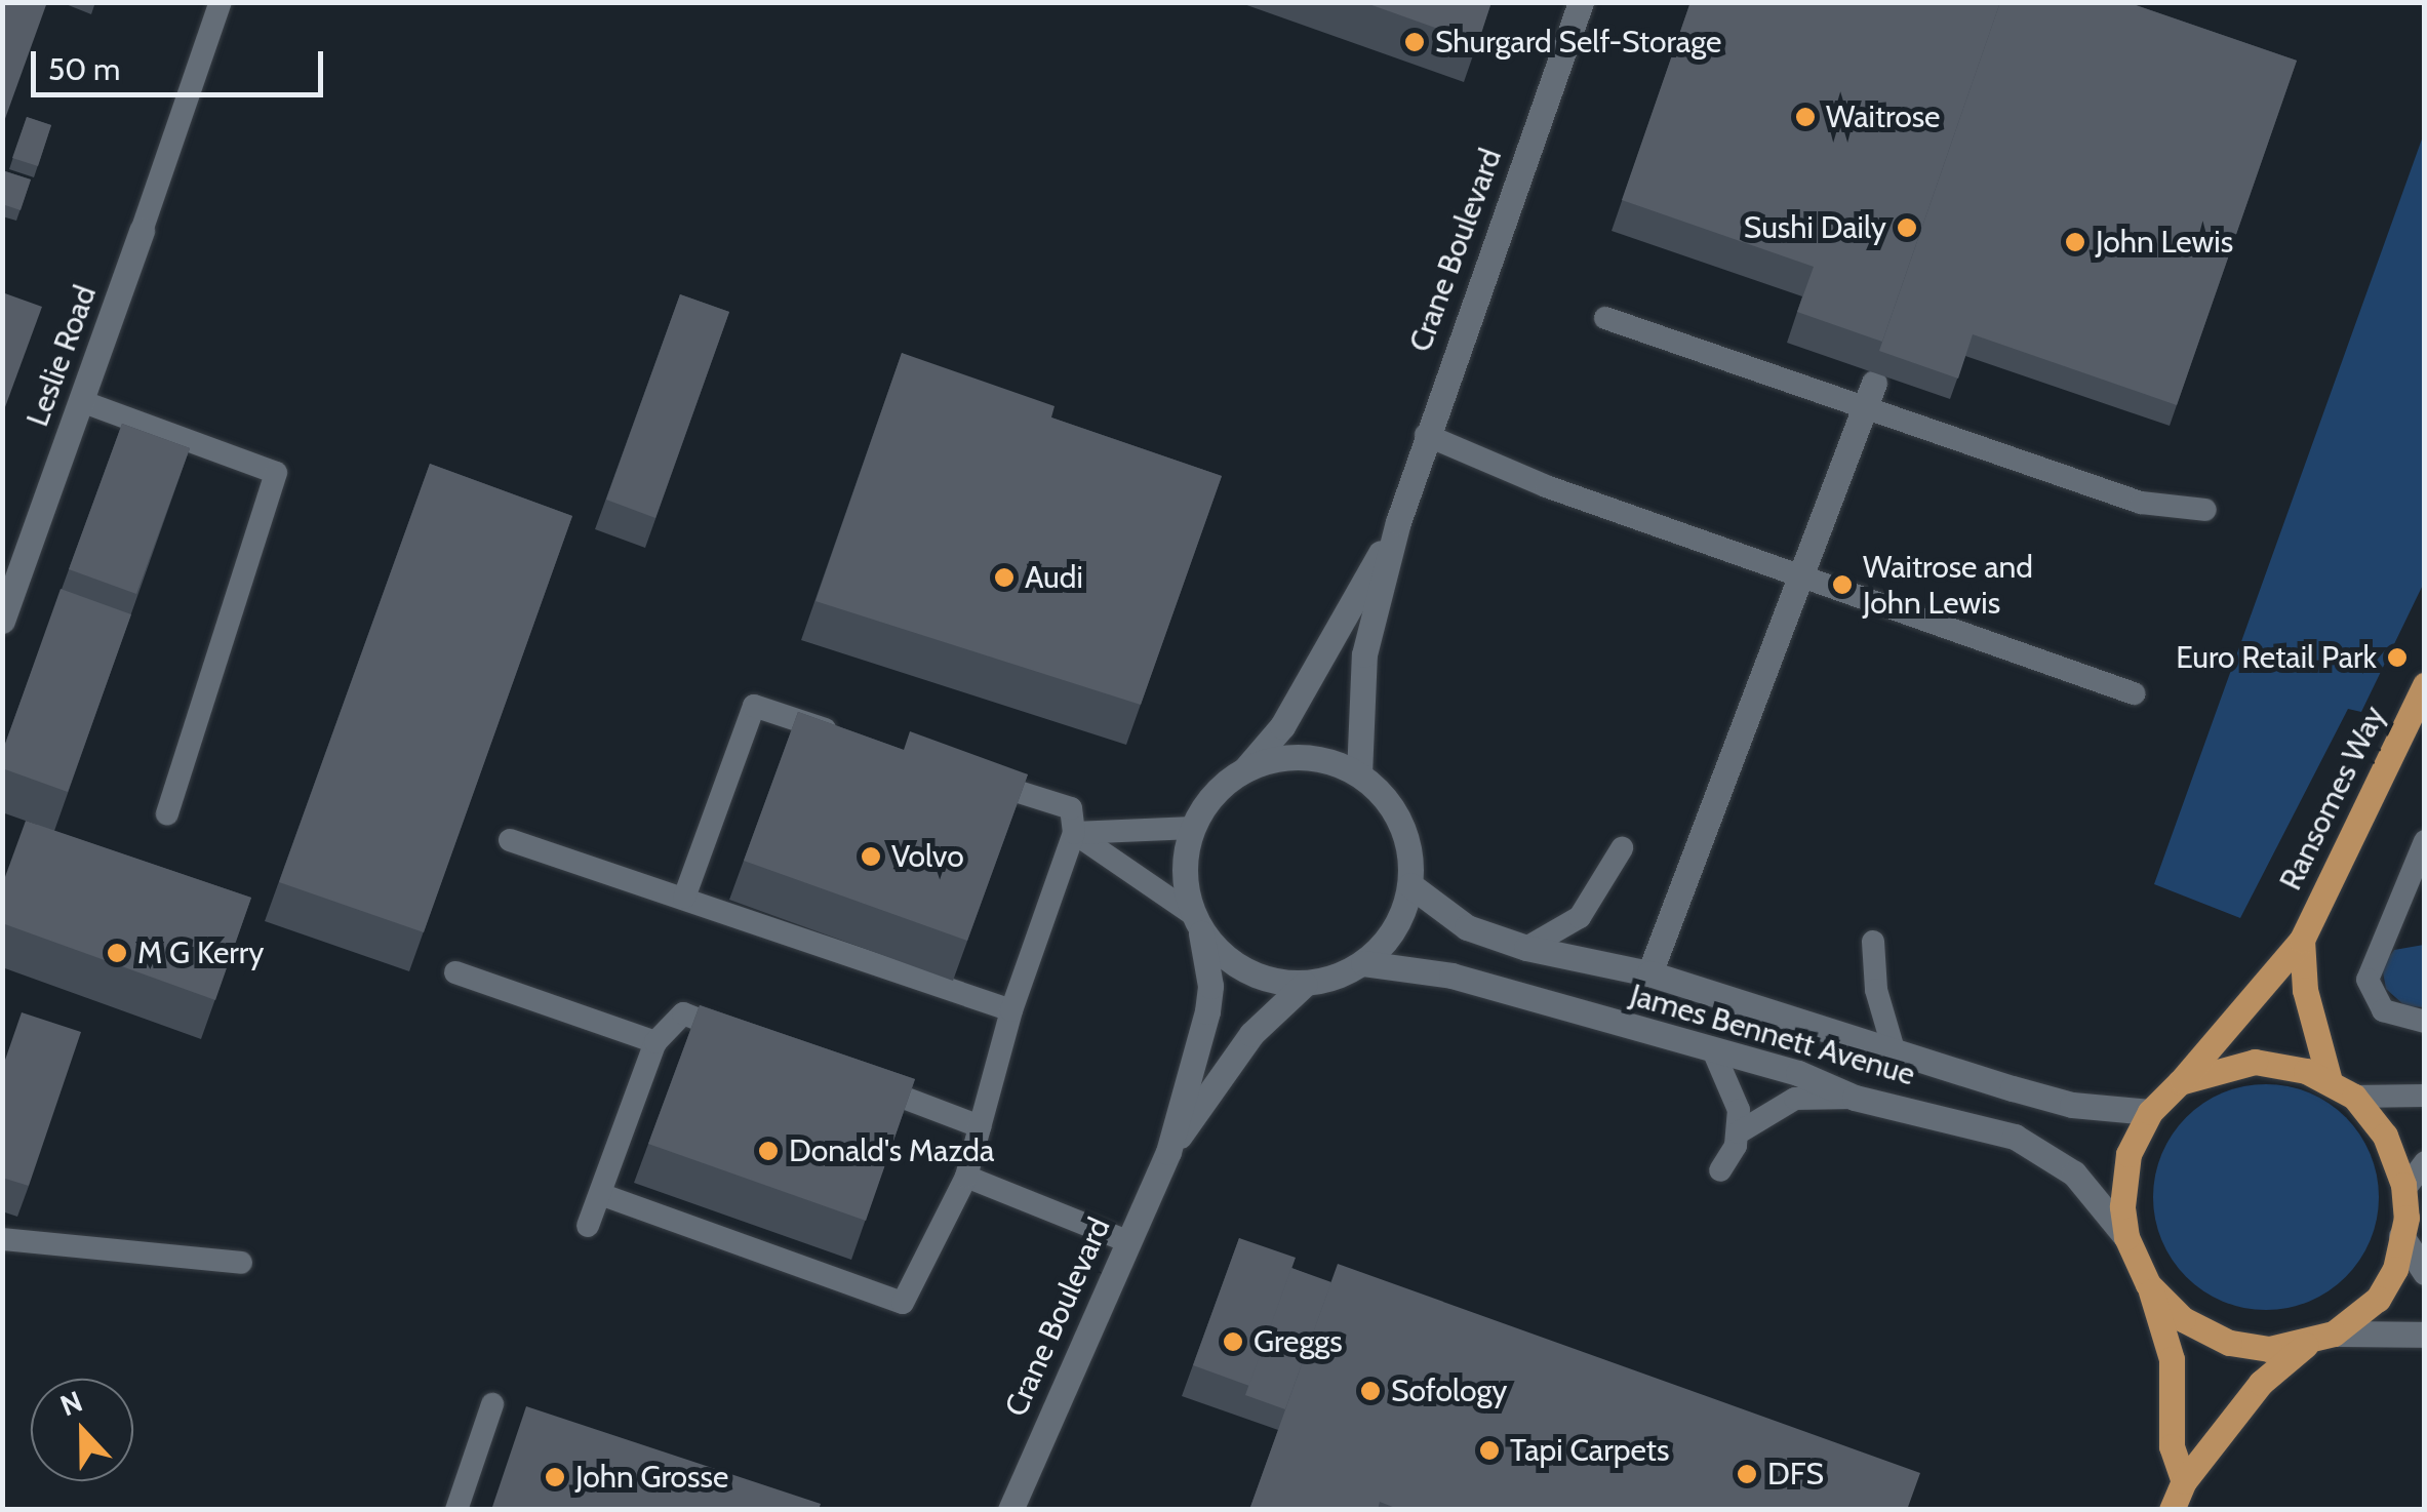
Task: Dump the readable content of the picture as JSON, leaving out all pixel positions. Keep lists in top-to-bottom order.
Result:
{
  "streets": {
    "main road": ["Ransomes Way"],
    "street": ["Crane Boulevard", "Leslie Road", "James Bennett Avenue"]
  },
  "crossings": [
    ["Crane Boulevard", "James Bennett Avenue"],
    ["Ransomes Way", "James Bennett Avenue"]
  ],
  "places": [
    "Shurgard Self-Storage",
    "Waitrose",
    "Sushi Daily",
    "John Lewis",
    "Audi",
    "Waitrose and John Lewis",
    "Euro Retail Park",
    "Volvo",
    "M G Kerry",
    "Donald's Mazda",
    "Greggs",
    "Sofology",
    "Tapi Carpets",
    "DFS",
    "John Grosse"
  ],
  "scale_bar": "50 m",
  "north": "top"
}
